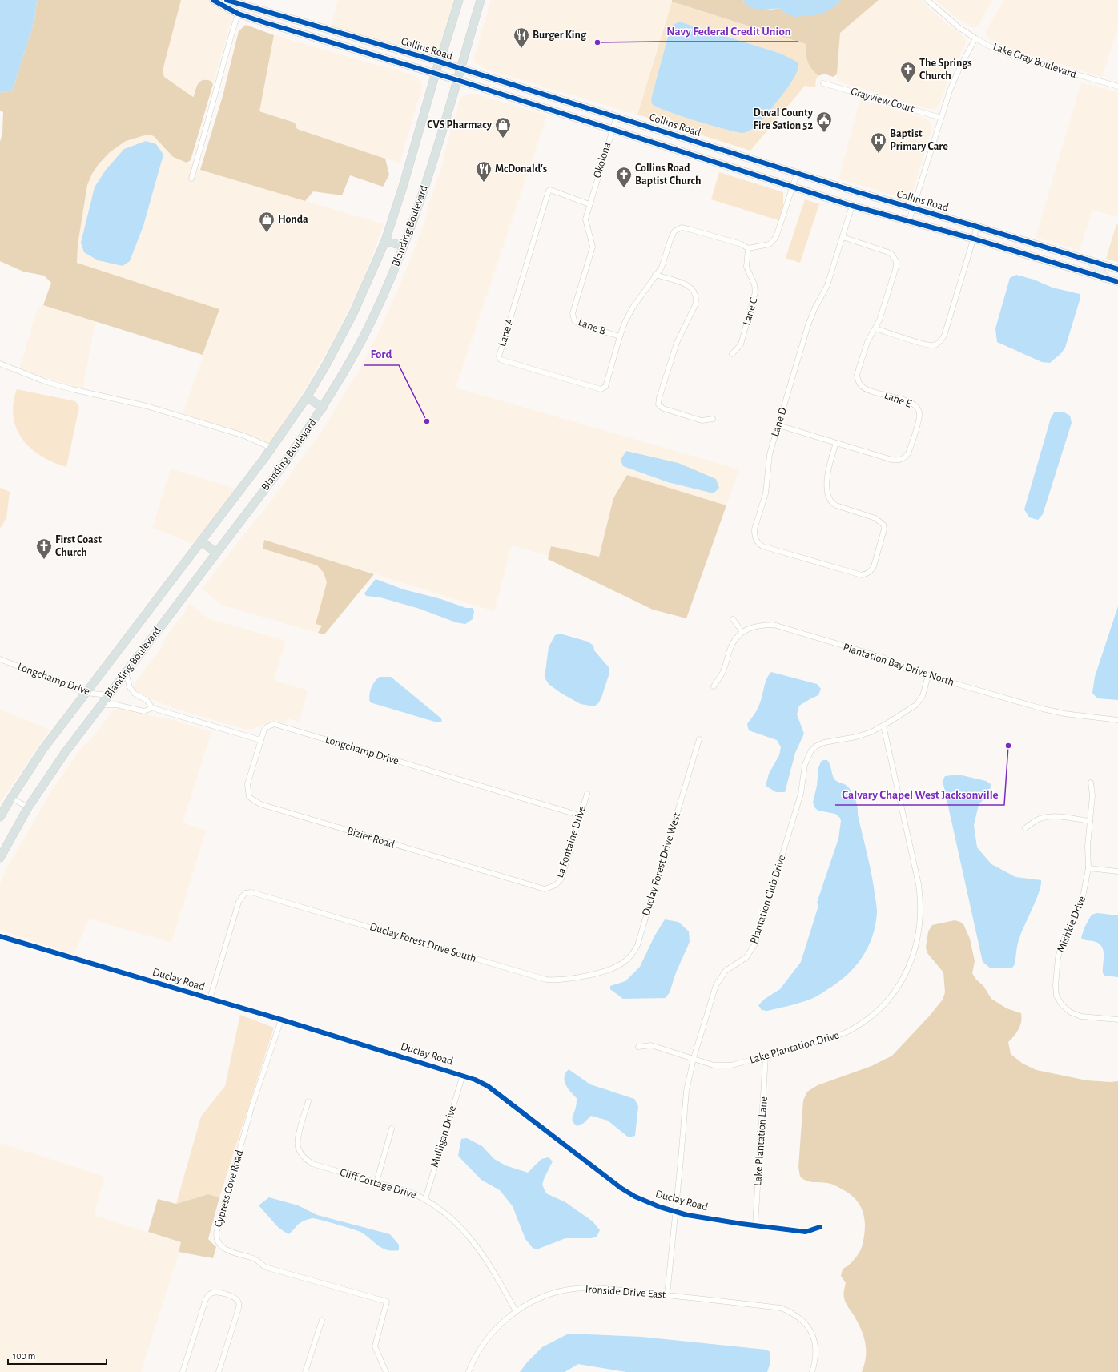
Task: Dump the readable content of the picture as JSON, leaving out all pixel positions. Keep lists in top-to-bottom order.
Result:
{
  "streets": {
    "main road": ["Collins Road", "Blanding Boulevard"],
    "street": [
      "Lake Gray Boulevard",
      "Grayview Court",
      "Okolona",
      "Lane C",
      "Lane B",
      "Lane A",
      "Lane E",
      "Lane D",
      "Plantation Bay Drive North",
      "Longchamp Drive",
      "Bizier Road",
      "La Fontaine Drive",
      "Duclay Forest Drive West",
      "Plantation Club Drive",
      "Mishkie Drive",
      "Duclay Forest Drive South",
      "Duclay Road",
      "Lake Plantation Drive",
      "Mulligan Drive",
      "Lake Plantation Lane",
      "Cliff Cottage Drive",
      "Cypress Cove Road",
      "Ironside Drive East"
    ]
  },
  "crossings": [
    ["Collins Road", "Okolona"],
    ["Collins Road", "Blanding Boulevard"],
    ["Collins Road", "Lane D"],
    ["Okolona", "Lane B"],
    ["Okolona", "Lane A"],
    ["Blanding Boulevard", "Longchamp Drive"],
    ["Lane C", "Lane B"],
    ["Lane B", "Lane A"],
    ["Lane E", "Lane D"],
    ["Plantation Bay Drive North", "Plantation Club Drive"],
    ["Longchamp Drive", "Bizier Road"],
    ["Longchamp Drive", "La Fontaine Drive"],
    ["Bizier Road", "La Fontaine Drive"],
    ["Duclay Forest Drive West", "Duclay Forest Drive South"],
    ["Plantation Club Drive", "Duclay Road"],
    ["Plantation Club Drive", "Lake Plantation Drive"],
    ["Plantation Club Drive", "Ironside Drive East"],
    ["Duclay Forest Drive South", "Duclay Road"],
    ["Duclay Road", "Mulligan Drive"],
    ["Duclay Road", "Lake Plantation Lane"],
    ["Duclay Road", "Cypress Cove Road"],
    ["Lake Plantation Drive", "Lake Plantation Lane"],
    ["Mulligan Drive", "Cliff Cottage Drive"],
    ["Cliff Cottage Drive", "Ironside Drive East"]
  ],
  "places": {
    "other": ["Navy Federal Credit Union", "Ford", "Calvary Chapel West Jacksonville"],
    "restaurant": ["Burger King", "McDonald's"],
    "church": ["The Springs Church", "Collins Road Baptist Church", "First Coast Church"],
    "public building": ["Duval County Fire Sation 52"],
    "shop": ["CVS Pharmacy", "Honda"],
    "hospital": ["Baptist Primary Care"]
  },
  "scale_bar": "100 m"
}
